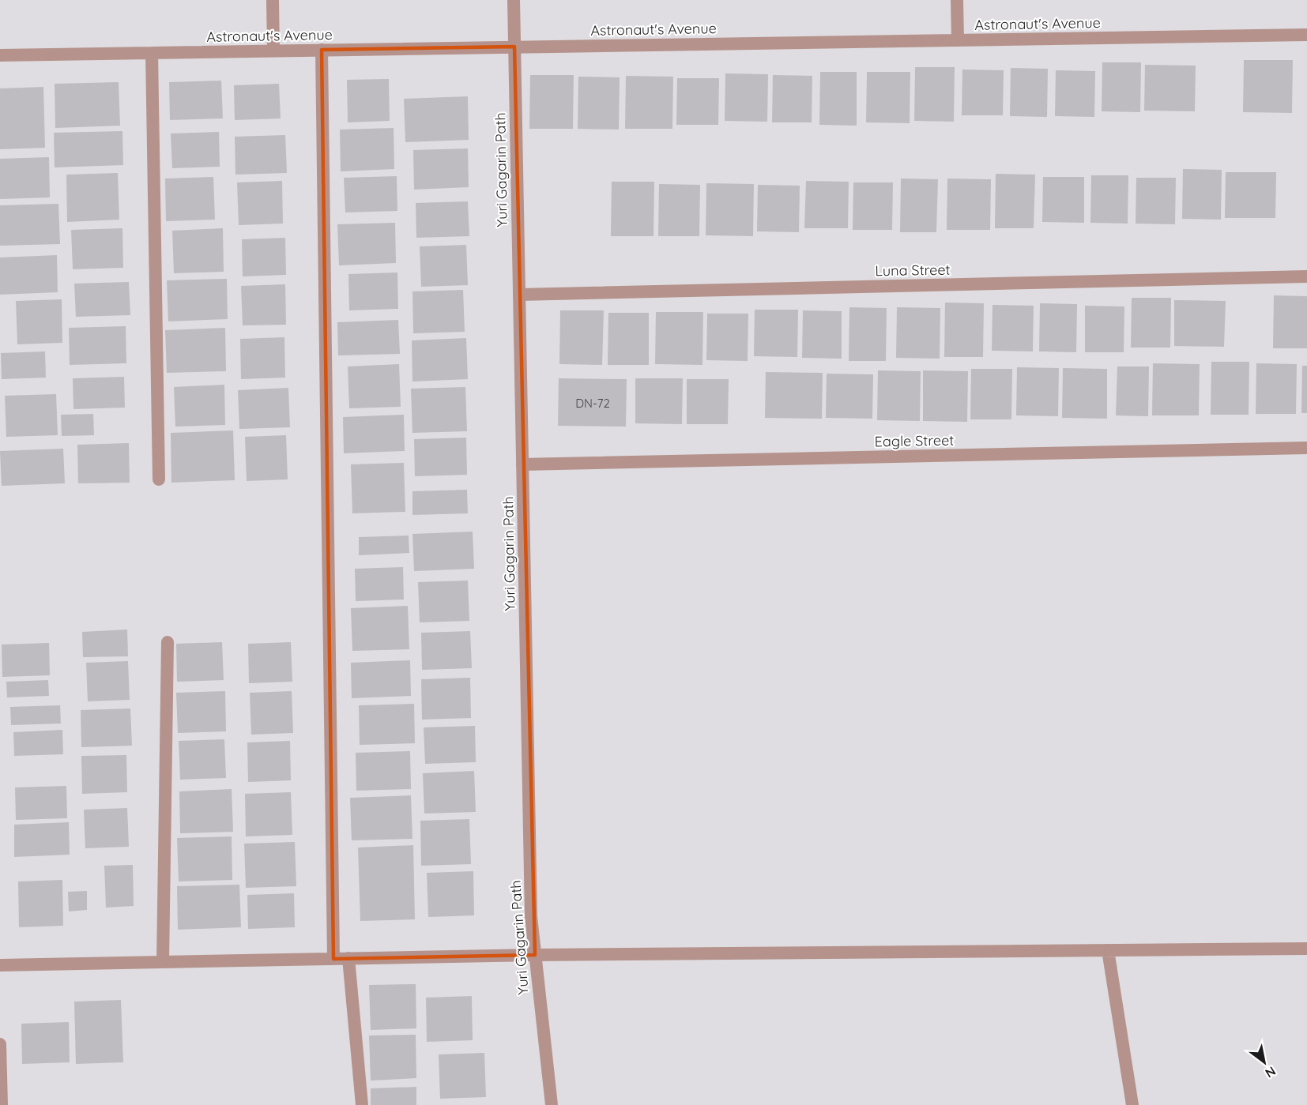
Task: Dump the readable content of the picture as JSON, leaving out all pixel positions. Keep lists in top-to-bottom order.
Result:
{
  "streets": {
    "street": [
      "Astronaut's Avenue",
      "Yuri Gagarin Path",
      "Luna Street",
      "Eagle Street"
    ]
  },
  "crossings": [
    ["Astronaut's Avenue", "Yuri Gagarin Path"],
    ["Yuri Gagarin Path", "Luna Street"],
    ["Yuri Gagarin Path", "Eagle Street"]
  ],
  "house_numbers": ["DN-72"],
  "north": "bottom right"
}
